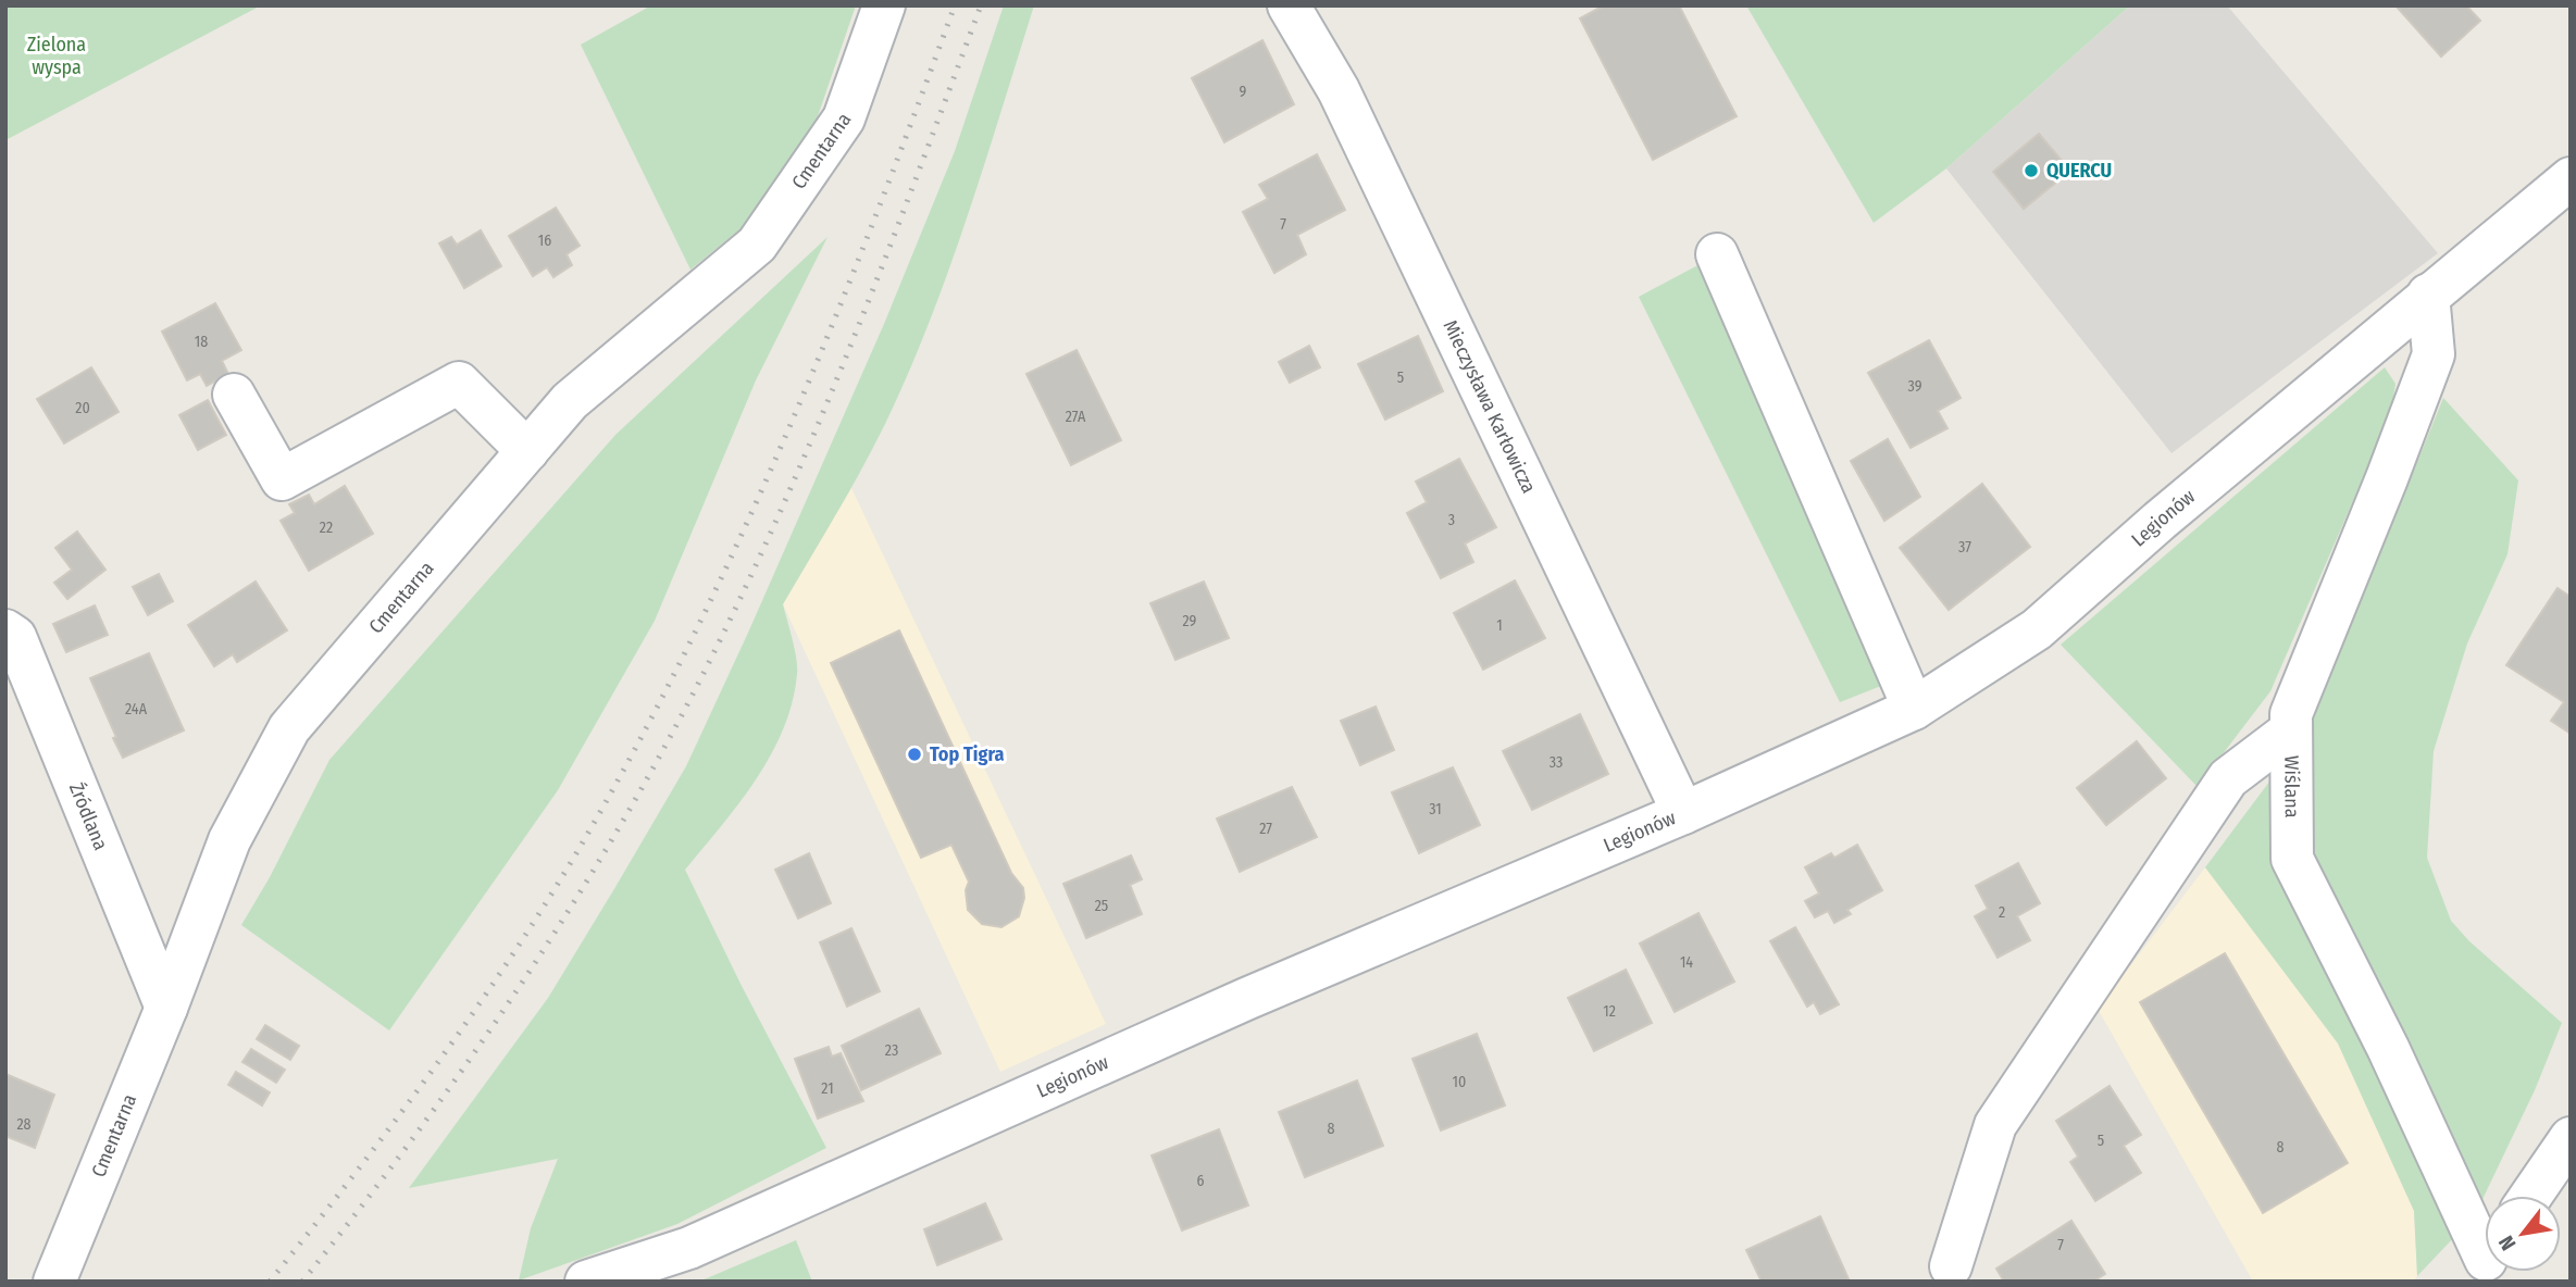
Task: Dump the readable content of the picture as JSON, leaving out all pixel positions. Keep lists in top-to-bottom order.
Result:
{
  "streets": {
    "street": [
      "Cmentarna",
      "Mieczysława Karłowicza",
      "Legionów",
      "Wiślana",
      "Źródlana"
    ]
  },
  "crossings": [
    ["Cmentarna", "Źródlana"],
    ["Mieczysława Karłowicza", "Legionów"],
    ["Legionów", "Wiślana"]
  ],
  "parks": ["Zielona wyspa"],
  "places": ["QUERCU", "Top Tigra"],
  "house_numbers": [
    "9",
    "7",
    "16",
    "18",
    "5",
    "39",
    "20",
    "27A",
    "3",
    "22",
    "37",
    "29",
    "1",
    "24A",
    "33",
    "31",
    "27",
    "25",
    "2",
    "14",
    "12",
    "23",
    "10",
    "21",
    "28",
    "8",
    "5",
    "8",
    "6",
    "7"
  ],
  "north": "bottom left"
}
